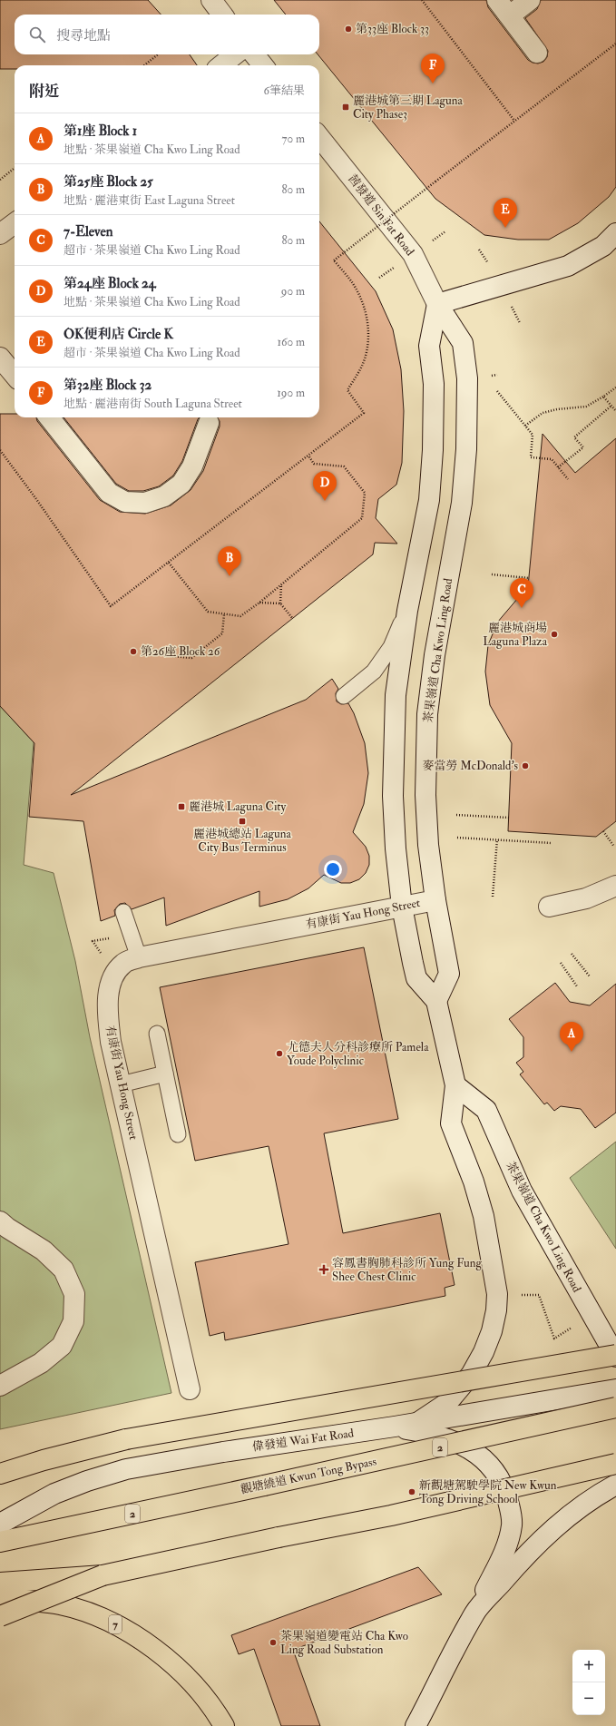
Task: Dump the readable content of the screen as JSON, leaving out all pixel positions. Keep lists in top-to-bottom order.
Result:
{
  "streets": {
    "highway": ["2", "觀塘繞道 Kwun Tong Bypass", "7"],
    "street": [
      "茜發道 Sin Fat Road",
      "茶果嶺道 Cha Kwo Ling Road",
      "有康街 Yau Hong Street",
      "偉發道 Wai Fat Road"
    ]
  },
  "crossings": [
    ["茜發道 Sin Fat Road", "茶果嶺道 Cha Kwo Ling Road"],
    ["茶果嶺道 Cha Kwo Ling Road", "有康街 Yau Hong Street"]
  ],
  "places": {
    "other": [
      "第33座 Block 33",
      "麗港城商場 Laguna Plaza",
      "第26座 Block 26",
      "麥當勞 McDonald's",
      "尤德夫人分科診療所 Pamela Youde Polyclinic",
      "新觀塘駕駛學院 New Kwun Tong Driving School",
      "茶果嶺道變電站 Cha Kwo Ling Road Substation"
    ],
    "transit": ["麗港城第三期 Laguna City Phase3", "麗港城 Laguna City", "麗港城總站 Laguna City Bus Terminus"],
    "health": ["容鳳書胸肺科診所 Yung Fung Shee Chest Clinic"]
  },
  "page": {
    "search": "搜尋地點",
    "pins": [
      "F",
      "E",
      "D",
      "B",
      "C",
      "A"
    ],
    "heading": ["附近", "6筆結果"],
    "list": [
      {
        "mark": "A",
        "name": "第1座 Block 1",
        "note": "地點 · 茶果嶺道 Cha Kwo Ling Road",
        "value": "70 m"
      },
      {
        "mark": "B",
        "name": "第25座 Block 25",
        "note": "地點 · 麗港東街 East Laguna Street",
        "value": "80 m"
      },
      {
        "mark": "C",
        "name": "7-Eleven",
        "note": "超市 · 茶果嶺道 Cha Kwo Ling Road",
        "value": "80 m"
      },
      {
        "mark": "D",
        "name": "第24座 Block 24",
        "note": "地點 · 茶果嶺道 Cha Kwo Ling Road",
        "value": "90 m"
      },
      {
        "mark": "E",
        "name": "OK便利店 Circle K",
        "note": "超市 · 茶果嶺道 Cha Kwo Ling Road",
        "value": "160 m"
      },
      {
        "mark": "F",
        "name": "第32座 Block 32",
        "note": "地點 · 麗港南街 South Laguna Street",
        "value": "190 m"
      }
    ],
    "map_buttons": ["+", "−"]
  }
}
